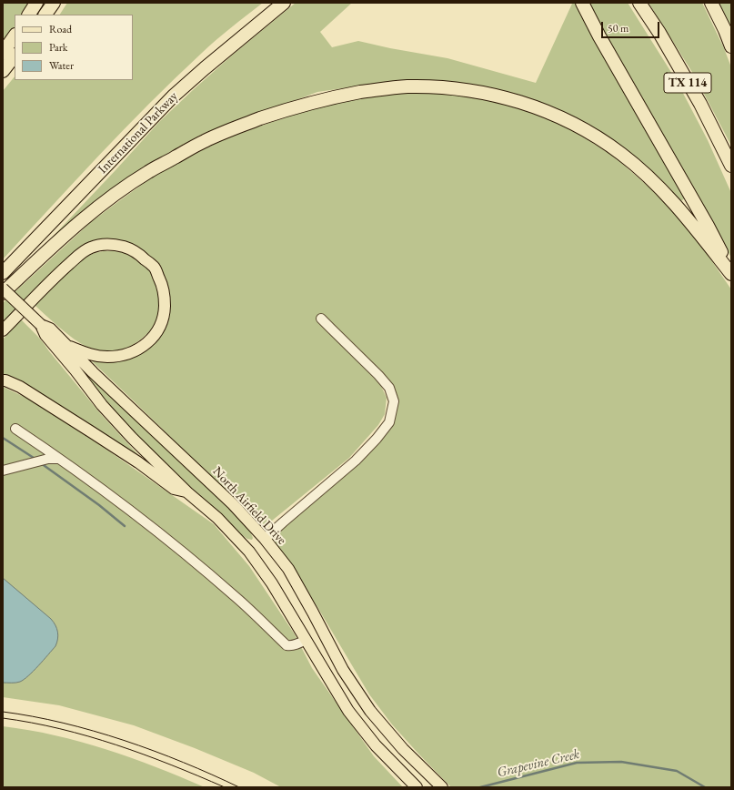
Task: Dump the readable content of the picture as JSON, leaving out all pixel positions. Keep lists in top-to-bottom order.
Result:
{
  "streets": {
    "highway": ["TX 114", "International Parkway"],
    "main road": ["North Airfield Drive"]
  },
  "water": ["Grapevine Creek"],
  "legend": ["Road", "Park", "Water"],
  "scale_bar": "50 m"
}
